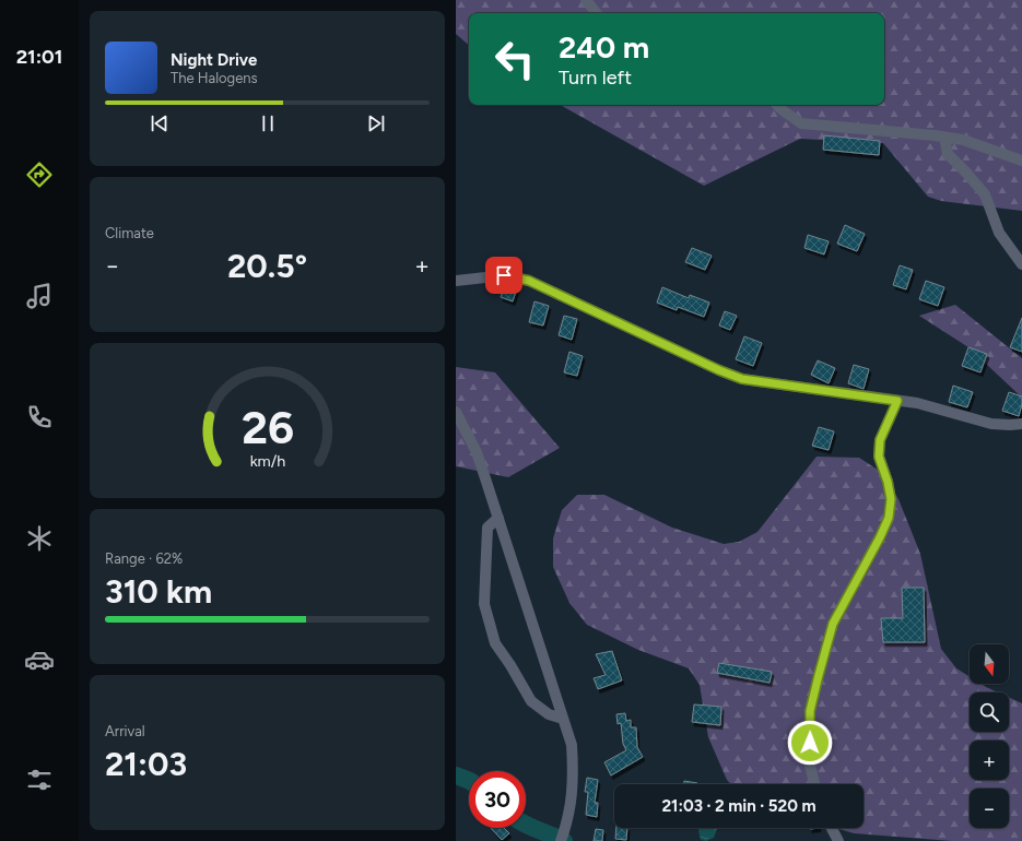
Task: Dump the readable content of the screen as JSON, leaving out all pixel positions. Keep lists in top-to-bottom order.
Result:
{
  "north": "bottom",
  "page": {
    "tabs": "21:01",
    "turn": ["240 m", "Turn left"],
    "song": ["Night Drive", "The Halogens"],
    "tile": [
      "Climate",
      ["Range · 62%", "310 km"],
      ["Arrival", "21:03"]
    ],
    "heat": ["−", "20.5°", "+"],
    "map_buttons": ["+", "−"],
    "limit": "30",
    "trip": "21:03 · 2 min · 520 m",
    "gauge": ["26", "km/h"]
  }
}
